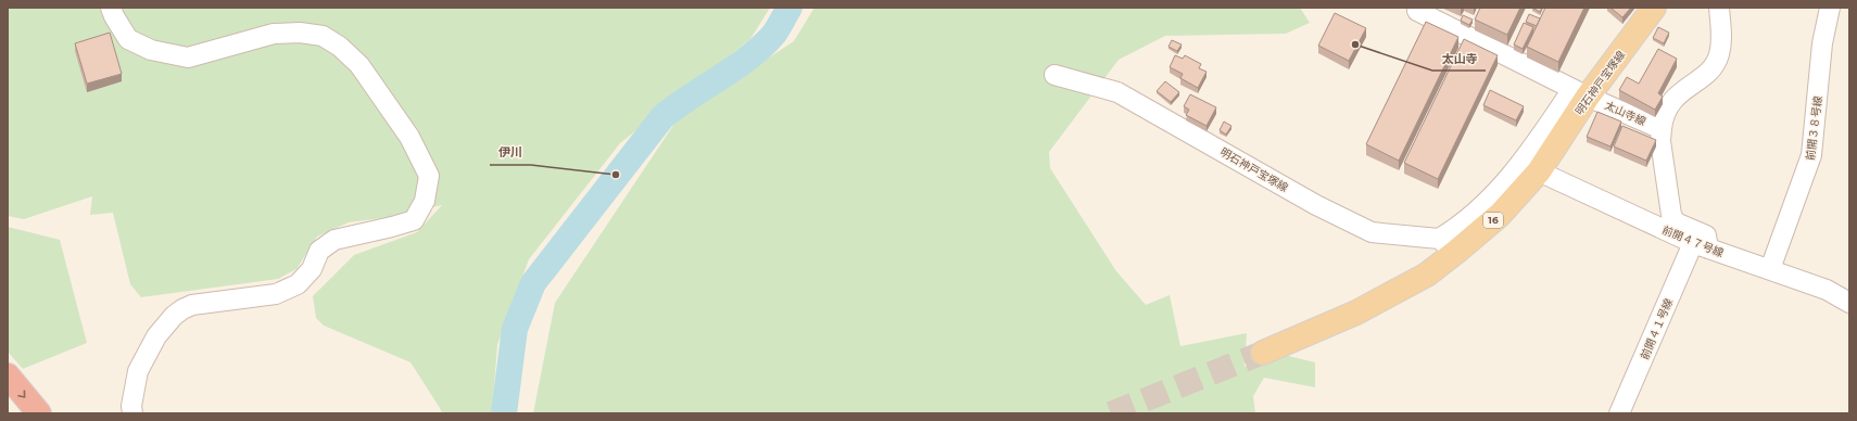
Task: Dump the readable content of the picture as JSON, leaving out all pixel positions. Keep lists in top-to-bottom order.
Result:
{
  "streets": {
    "main road": ["明石神戸宝塚線", "16"],
    "street": [
      "太山寺線",
      "前開３８号線",
      "前開４７号線",
      "前開４１号線"
    ]
  },
  "crossings": [
    ["明石神戸宝塚線", "太山寺線"],
    ["明石神戸宝塚線", "前開４７号線"],
    ["前開３８号線", "前開４７号線"],
    ["前開４７号線", "前開４１号線"]
  ],
  "places": ["太山寺", "伊川"]
}
